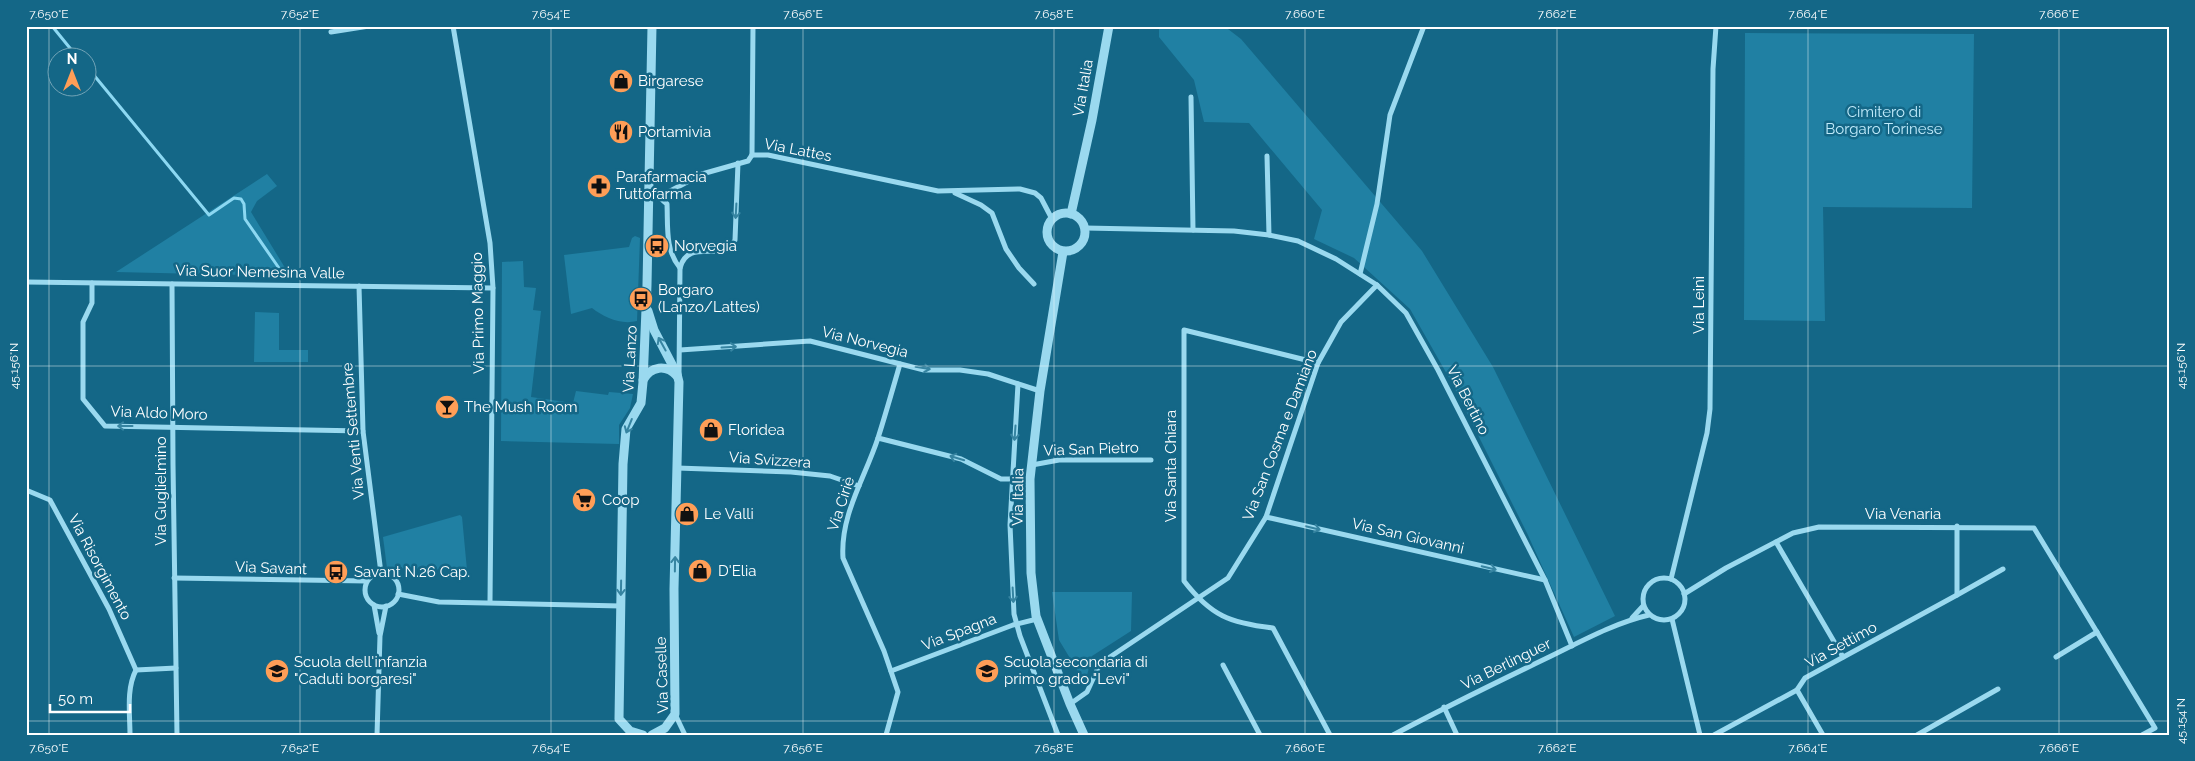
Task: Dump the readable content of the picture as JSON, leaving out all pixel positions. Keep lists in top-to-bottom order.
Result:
{
  "streets": {
    "street": [
      "Via Italia",
      "Via Lattes",
      "Via Suor Nemesina Valle",
      "Via Leinì",
      "Via Primo Maggio",
      "Via Norvegia",
      "Via Lanzo",
      "Via Bertino",
      "Via Aldo Moro",
      "Via Venti Settembre",
      "Via San Cosma e Damiano",
      "Via San Pietro",
      "Via Svizzera",
      "Via Santa Chiara",
      "Via Guglielmino",
      "Via Ciriè",
      "Via Venaria",
      "Via San Giovanni",
      "Via Risorgimento",
      "Via Savant",
      "Via Spagna",
      "Via Settimo",
      "Via Berlinguer",
      "Via Caselle"
    ]
  },
  "crossings": [
    ["Via Italia", "Via Lattes"],
    ["Via Italia", "Via Norvegia"],
    ["Via Italia", "Via Bertino"],
    ["Via Italia", "Via San Cosma e Damiano"],
    ["Via Italia", "Via San Pietro"],
    ["Via Italia", "Via Spagna"],
    ["Via Lattes", "Via Lanzo"],
    ["Via Lattes", "Via Bertino"],
    ["Via Suor Nemesina Valle", "Via Primo Maggio"],
    ["Via Suor Nemesina Valle", "Via Aldo Moro"],
    ["Via Suor Nemesina Valle", "Via Venti Settembre"],
    ["Via Suor Nemesina Valle", "Via Guglielmino"],
    ["Via Leinì", "Via Venaria"],
    ["Via Norvegia", "Via Ciriè"],
    ["Via Bertino", "Via San Cosma e Damiano"],
    ["Via Bertino", "Via San Giovanni"],
    ["Via Bertino", "Via Berlinguer"],
    ["Via Aldo Moro", "Via Venti Settembre"],
    ["Via Aldo Moro", "Via Guglielmino"],
    ["Via Venti Settembre", "Via Savant"],
    ["Via San Cosma e Damiano", "Via Santa Chiara"],
    ["Via San Cosma e Damiano", "Via San Giovanni"],
    ["Via Svizzera", "Via Ciriè"],
    ["Via Svizzera", "Via Caselle"],
    ["Via Guglielmino", "Via Savant"],
    ["Via Ciriè", "Via Spagna"]
  ],
  "one_way": ["Via Norvegia", "Via San Giovanni", "Via Caselle"],
  "parks": ["Cimitero di Borgaro Torinese"],
  "places": {
    "shop": [
      "Birgarese",
      "Floridea",
      "Le Valli",
      "D'Elia"
    ],
    "restaurant": ["Portamivia"],
    "pharmacy": ["Parafarmacia Tuttofarma"],
    "bus stop": ["Norvegia", "Borgaro (Lanzo/Lattes)", "Savant N.26 Cap."],
    "bar": ["The Mush Room"],
    "supermarket": ["Coop"],
    "school or university": ["Scuola dell'infanzia \"Caduti borgaresi\"", "Scuola secondaria di primo grado \"Levi\""]
  },
  "scale_bar": "50 m",
  "north": "top",
  "coordinates": [
    "7.650°E",
    "7.652°E",
    "7.654°E",
    "7.656°E",
    "7.658°E",
    "7.660°E",
    "7.662°E",
    "7.664°E",
    "7.666°E",
    "45.156°N",
    "45.154°N"
  ]
}
